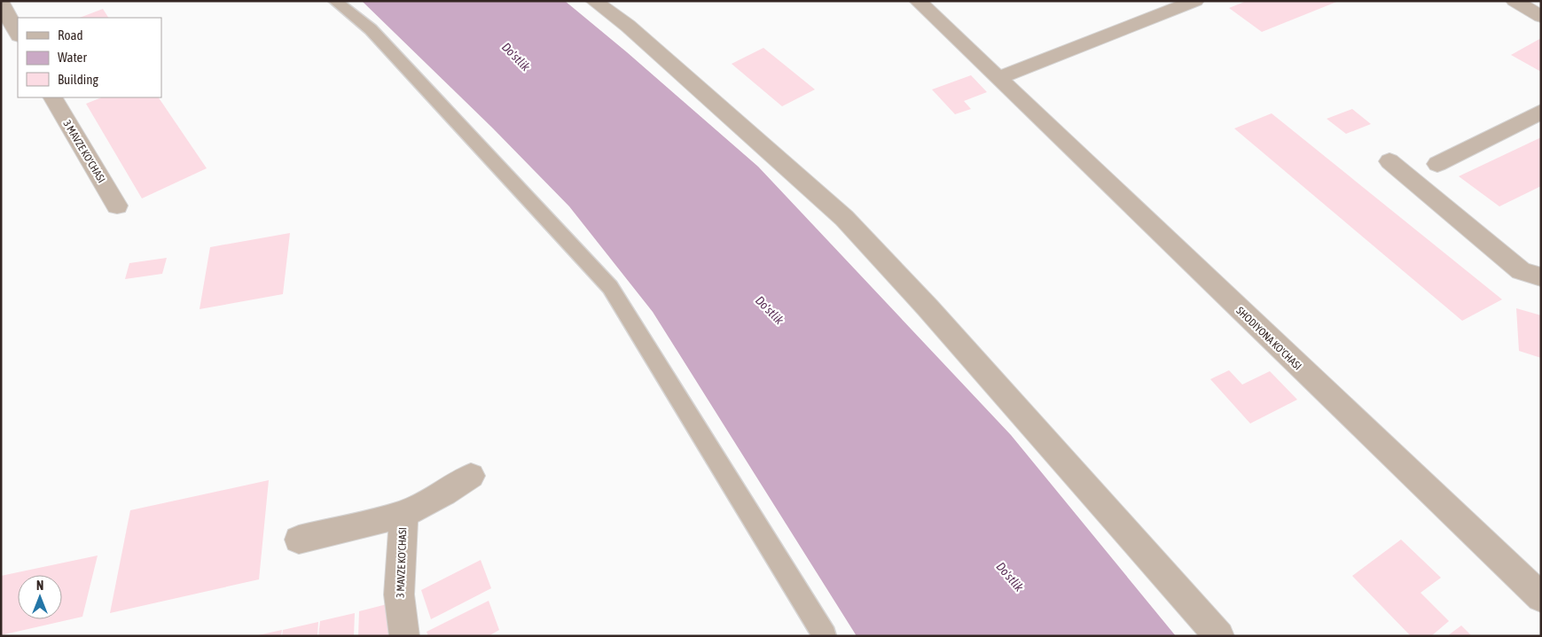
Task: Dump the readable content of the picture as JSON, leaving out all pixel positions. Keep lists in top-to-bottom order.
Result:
{
  "streets": {
    "street": ["3 MAVZE KO'CHASI", "SHODIYONA KO'CHASI"]
  },
  "water": ["Do'stlik"],
  "legend": ["Road", "Water", "Building"],
  "north": "top"
}
